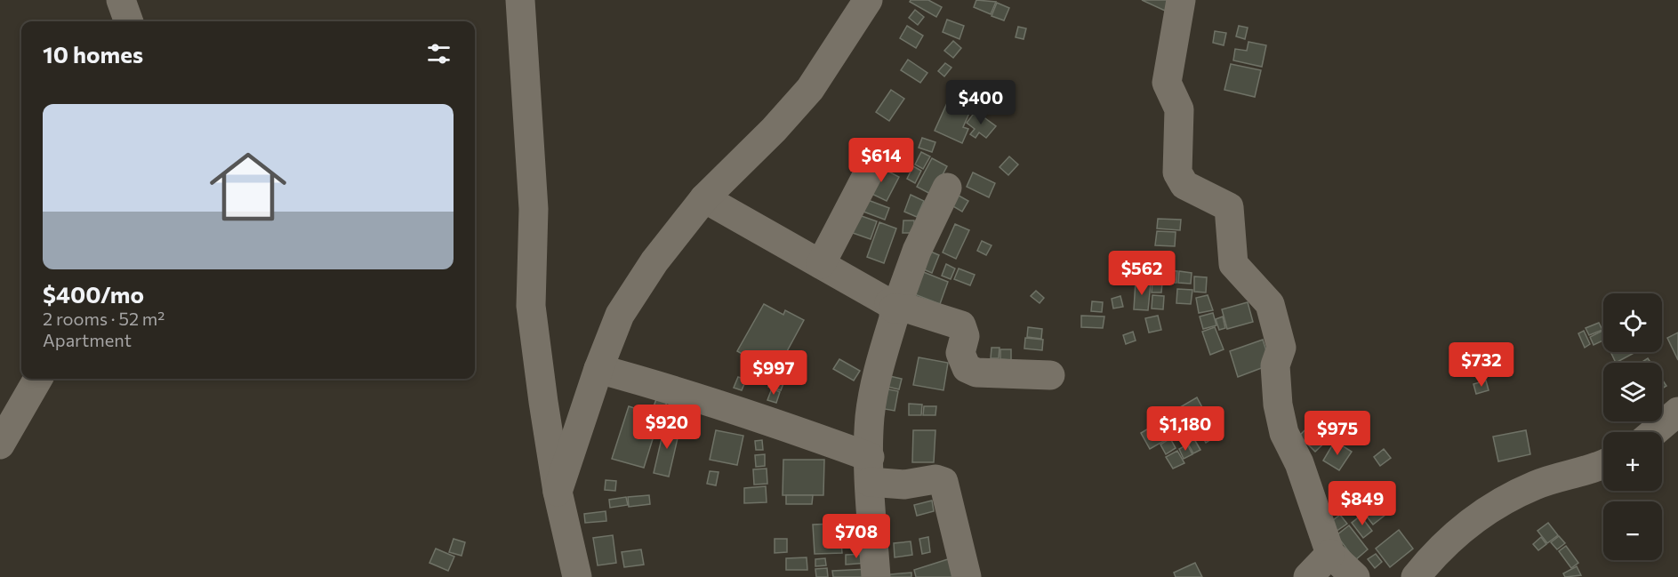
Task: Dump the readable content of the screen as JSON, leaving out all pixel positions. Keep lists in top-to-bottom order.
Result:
{
  "page": {
    "heading": "10 homes",
    "price": [
      "$400",
      "$614",
      "$562",
      "$732",
      "$997",
      "$920",
      "$1,180",
      "$975",
      "$849",
      "$708"
    ],
    "list": [
      {
        "name": "$400/mo",
        "note": "2 rooms · 52 m² · Apartment"
      }
    ],
    "map_buttons": ["+", "−"]
  }
}
